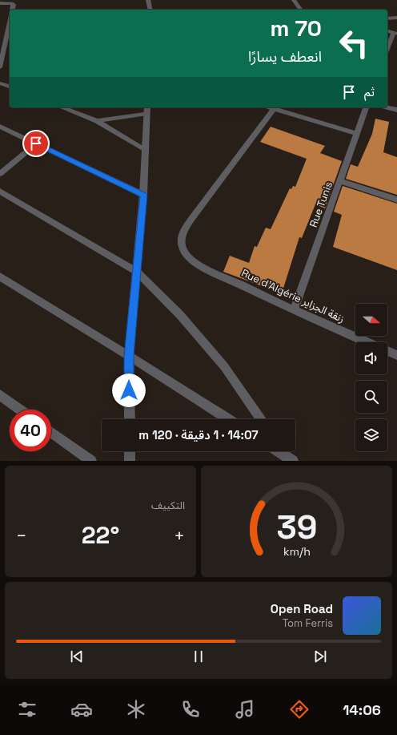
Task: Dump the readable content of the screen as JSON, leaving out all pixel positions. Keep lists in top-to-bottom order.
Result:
{
  "streets": {
    "street": ["Rue Tunis", "Rue d'Algérie زنقة الجزاير"]
  },
  "crossings": [
    ["Rue Tunis", "Rue d'Algérie زنقة الجزاير"]
  ],
  "north": "right",
  "page": {
    "turn": ["70 m", "انعطف يسارًا"],
    "then": "ثم",
    "limit": "40",
    "trip": "14:07 · 1 دقيقة · 120 m",
    "tile": "التكييف",
    "heat": ["−", "22°", "+"],
    "song": ["Open Road", "Tom Ferris"],
    "tabs": "14:06",
    "gauge": ["39", "km/h"]
  }
}
